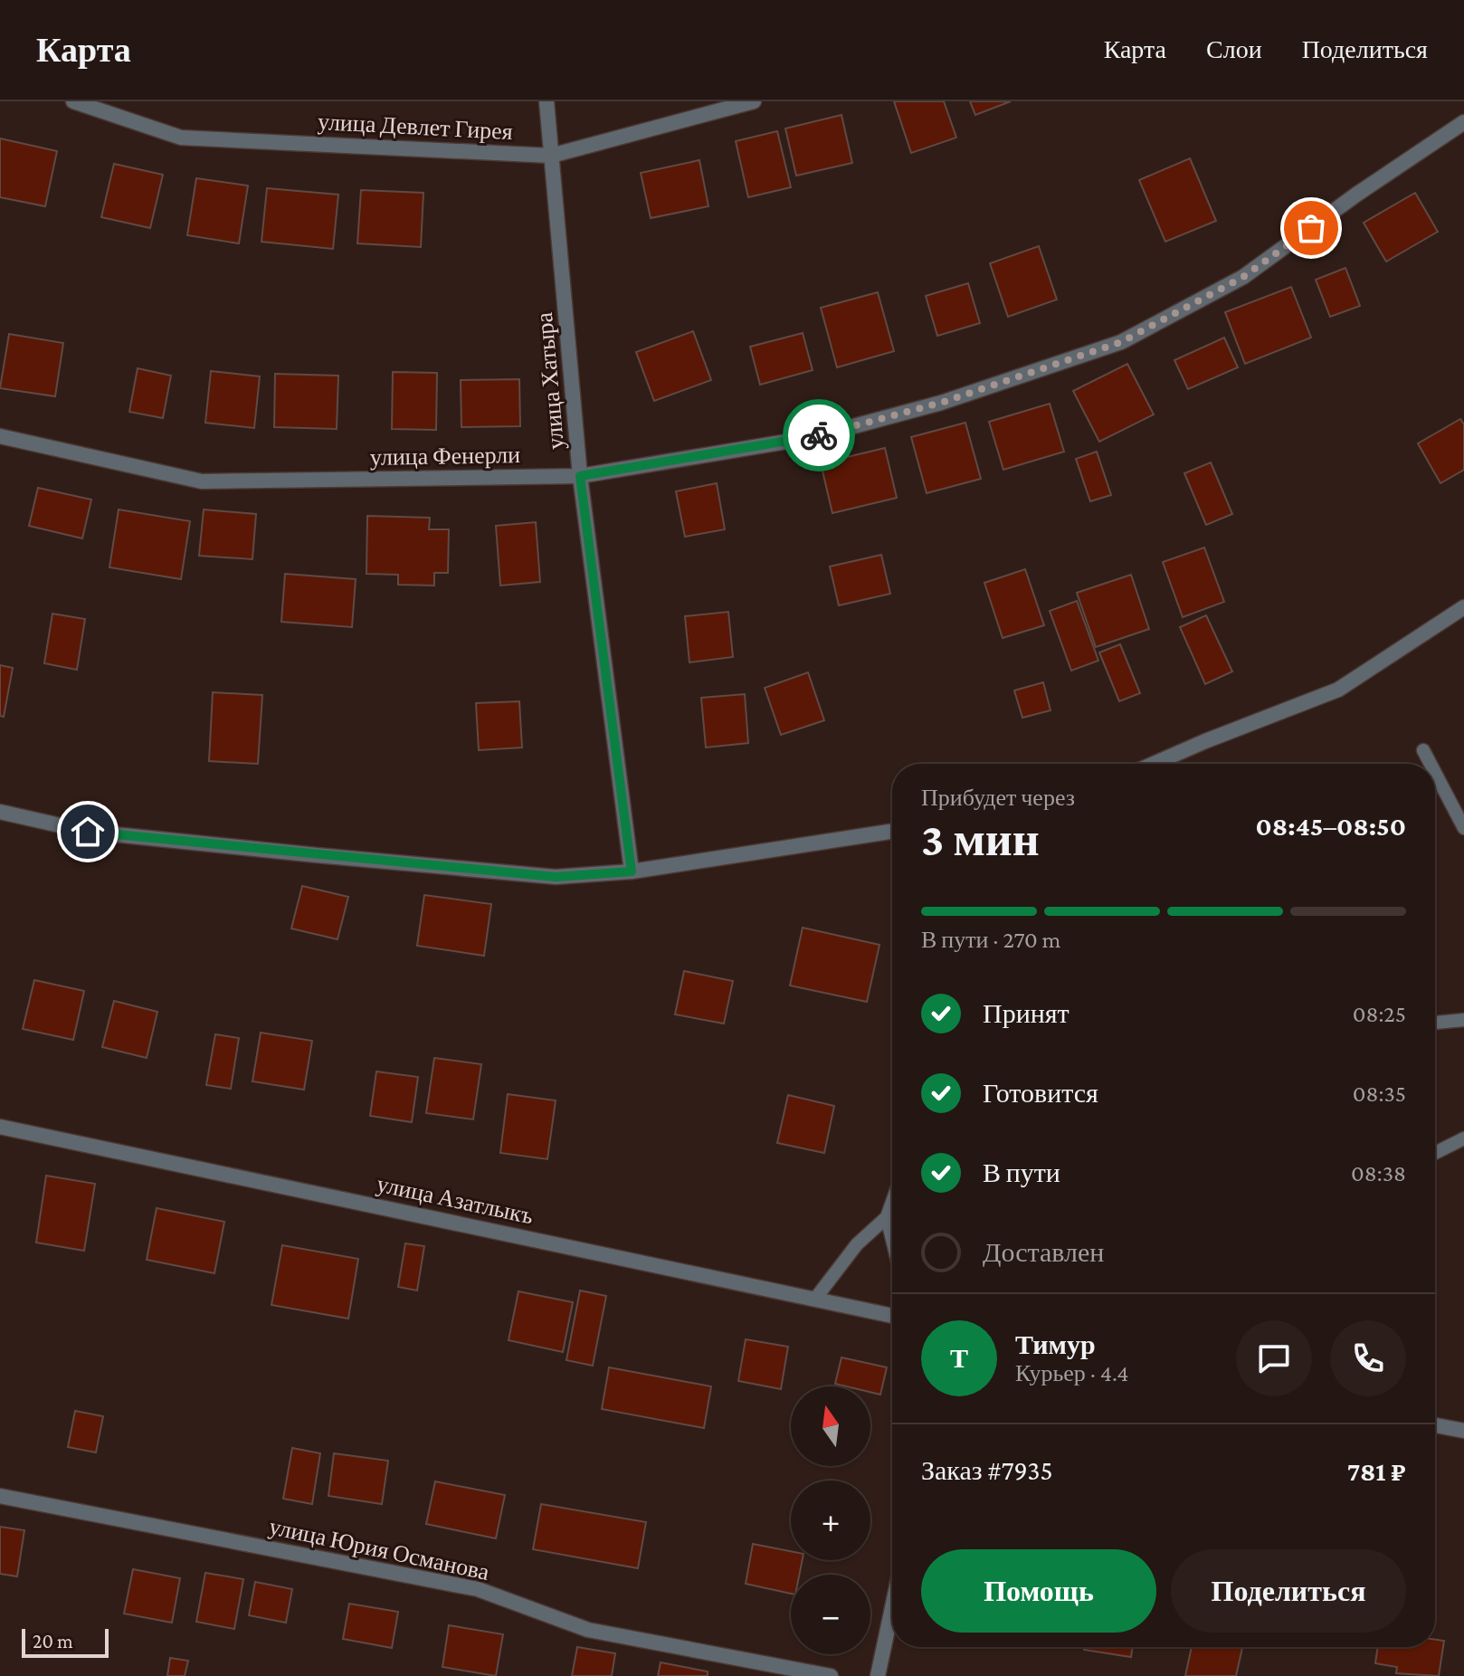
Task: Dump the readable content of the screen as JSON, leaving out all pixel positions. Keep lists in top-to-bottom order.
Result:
{
  "streets": {
    "street": [
      "улица Девлет Гирея",
      "улица Хатыра",
      "улица Фенерли",
      "улица Азатлыкъ",
      "улица Юрия Османова"
    ]
  },
  "crossings": [
    ["улица Девлет Гирея", "улица Хатыра"],
    ["улица Хатыра", "улица Фенерли"]
  ],
  "scale_bar": "20 m",
  "north": "top",
  "page": {
    "header": "Карта",
    "nav": ["Карта", "Слои", "Поделиться"],
    "heading": ["3 мин", "Прибудет через", "08:45–08:50"],
    "panel": [
      "Тимур",
      "Курьер · 4.4",
      "Заказ #7935",
      "781 ₽"
    ],
    "bar": "В пути · 270 m",
    "list": [
      ["Принят", "08:25"],
      ["Готовится", "08:35"],
      ["В пути", "08:38"],
      "Доставлен"
    ],
    "round": "Т",
    "map_buttons": ["+", "−"],
    "buttons": ["Помощь", "Поделиться"],
    "scale": "20 m"
  }
}
